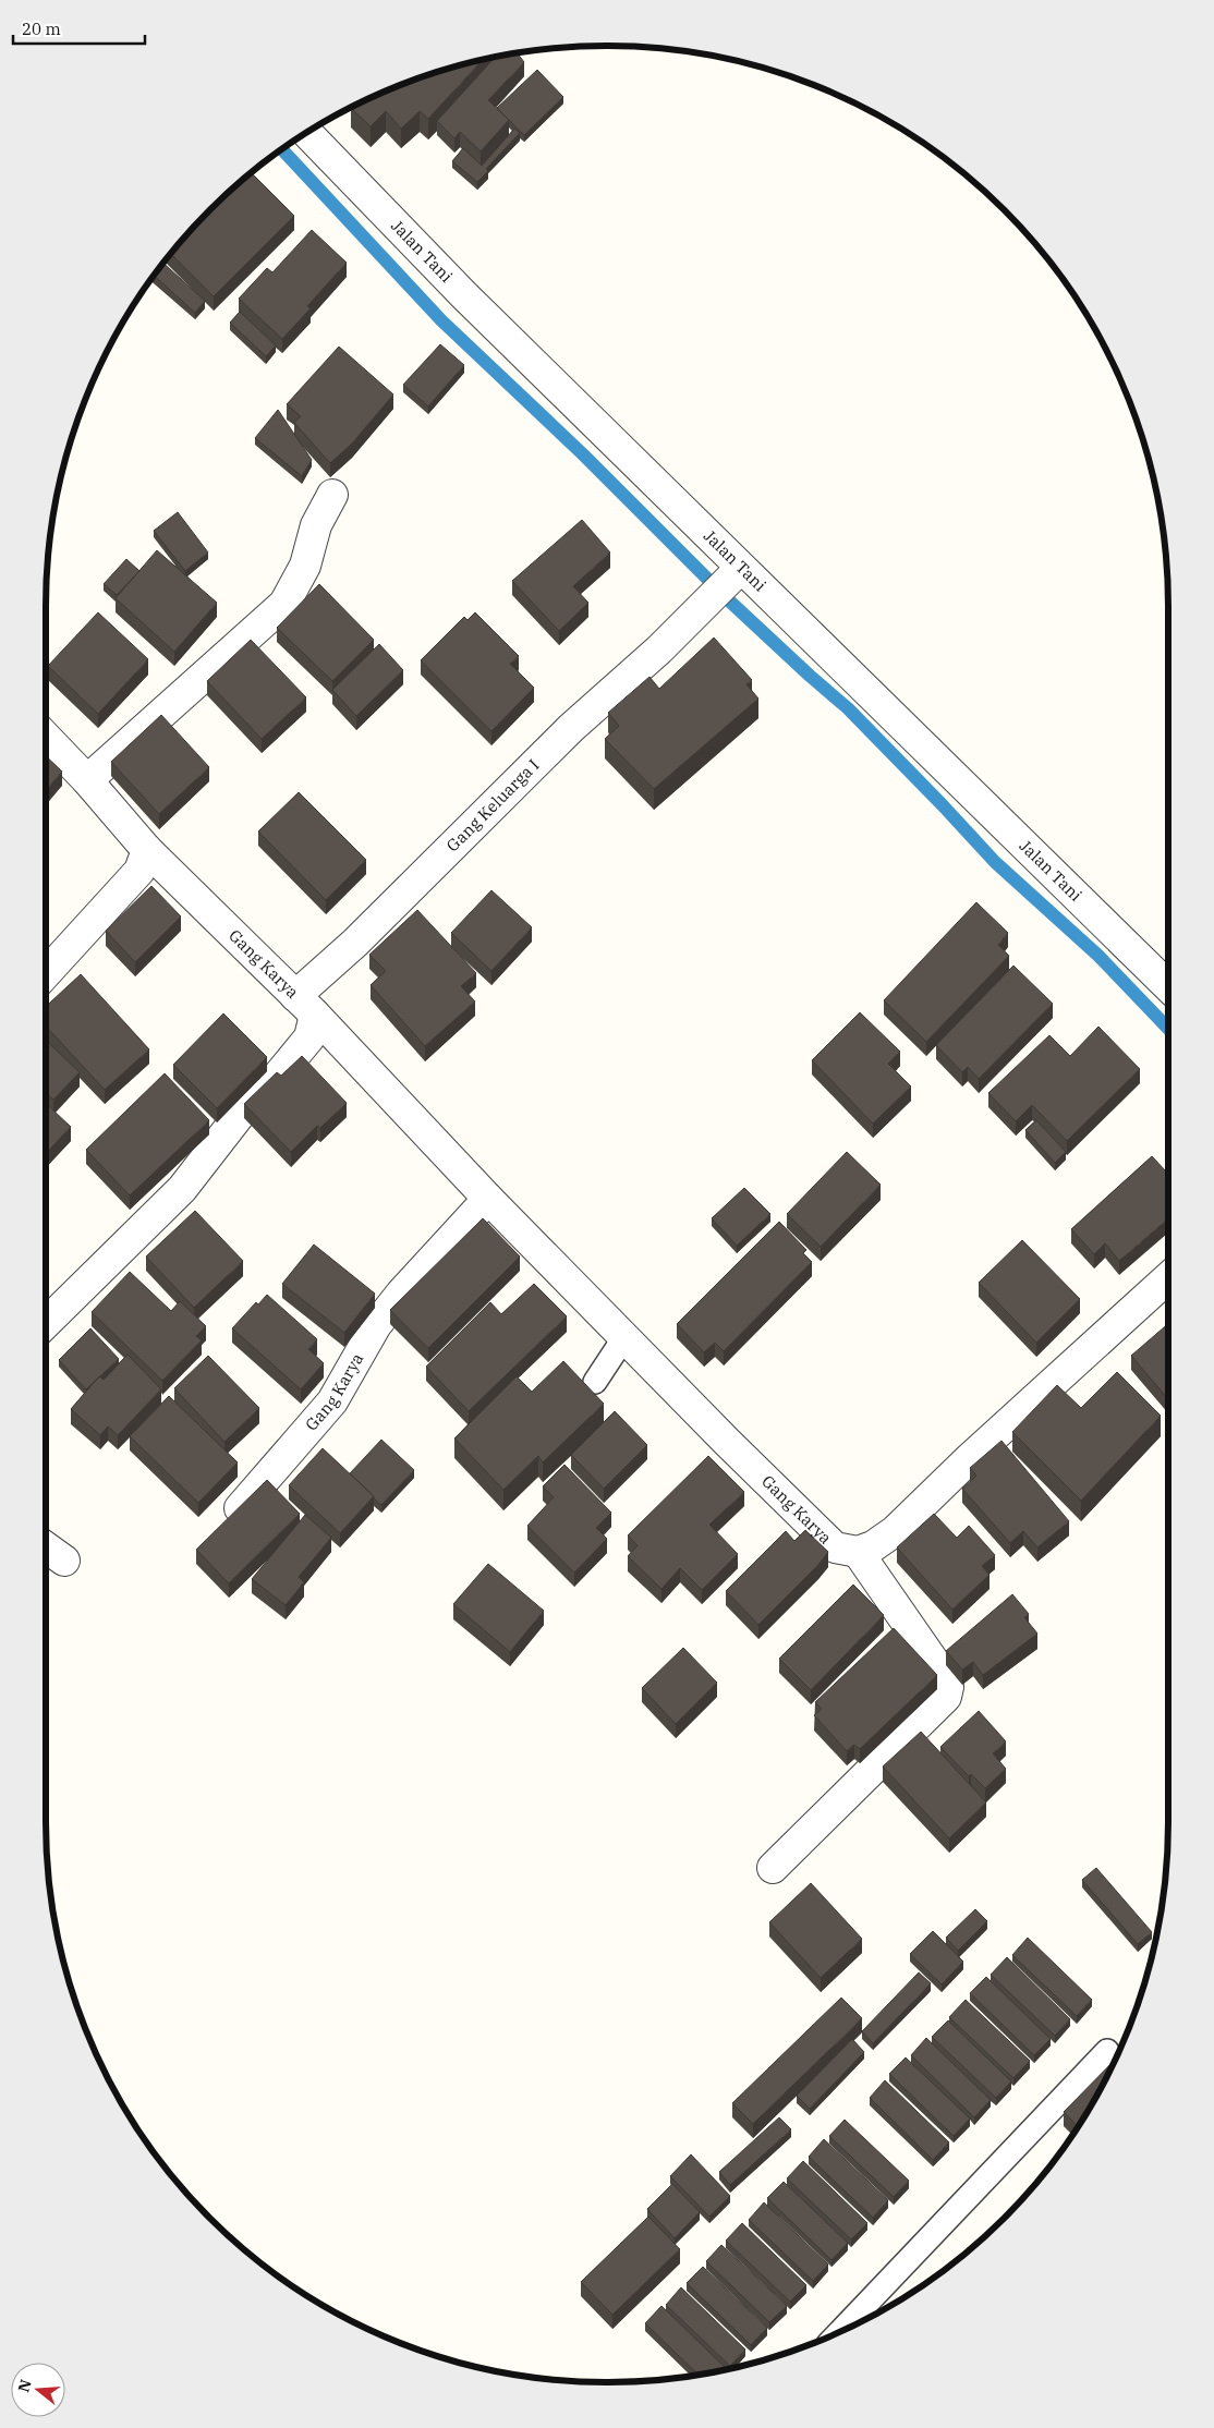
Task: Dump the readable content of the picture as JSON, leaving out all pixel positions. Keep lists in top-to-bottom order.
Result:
{
  "streets": {
    "street": ["Jalan Tani", "Gang Keluarga I", "Gang Karya"]
  },
  "crossings": [
    ["Jalan Tani", "Gang Keluarga I"],
    ["Gang Keluarga I", "Gang Karya"]
  ],
  "scale_bar": "20 m",
  "north": "left"
}
